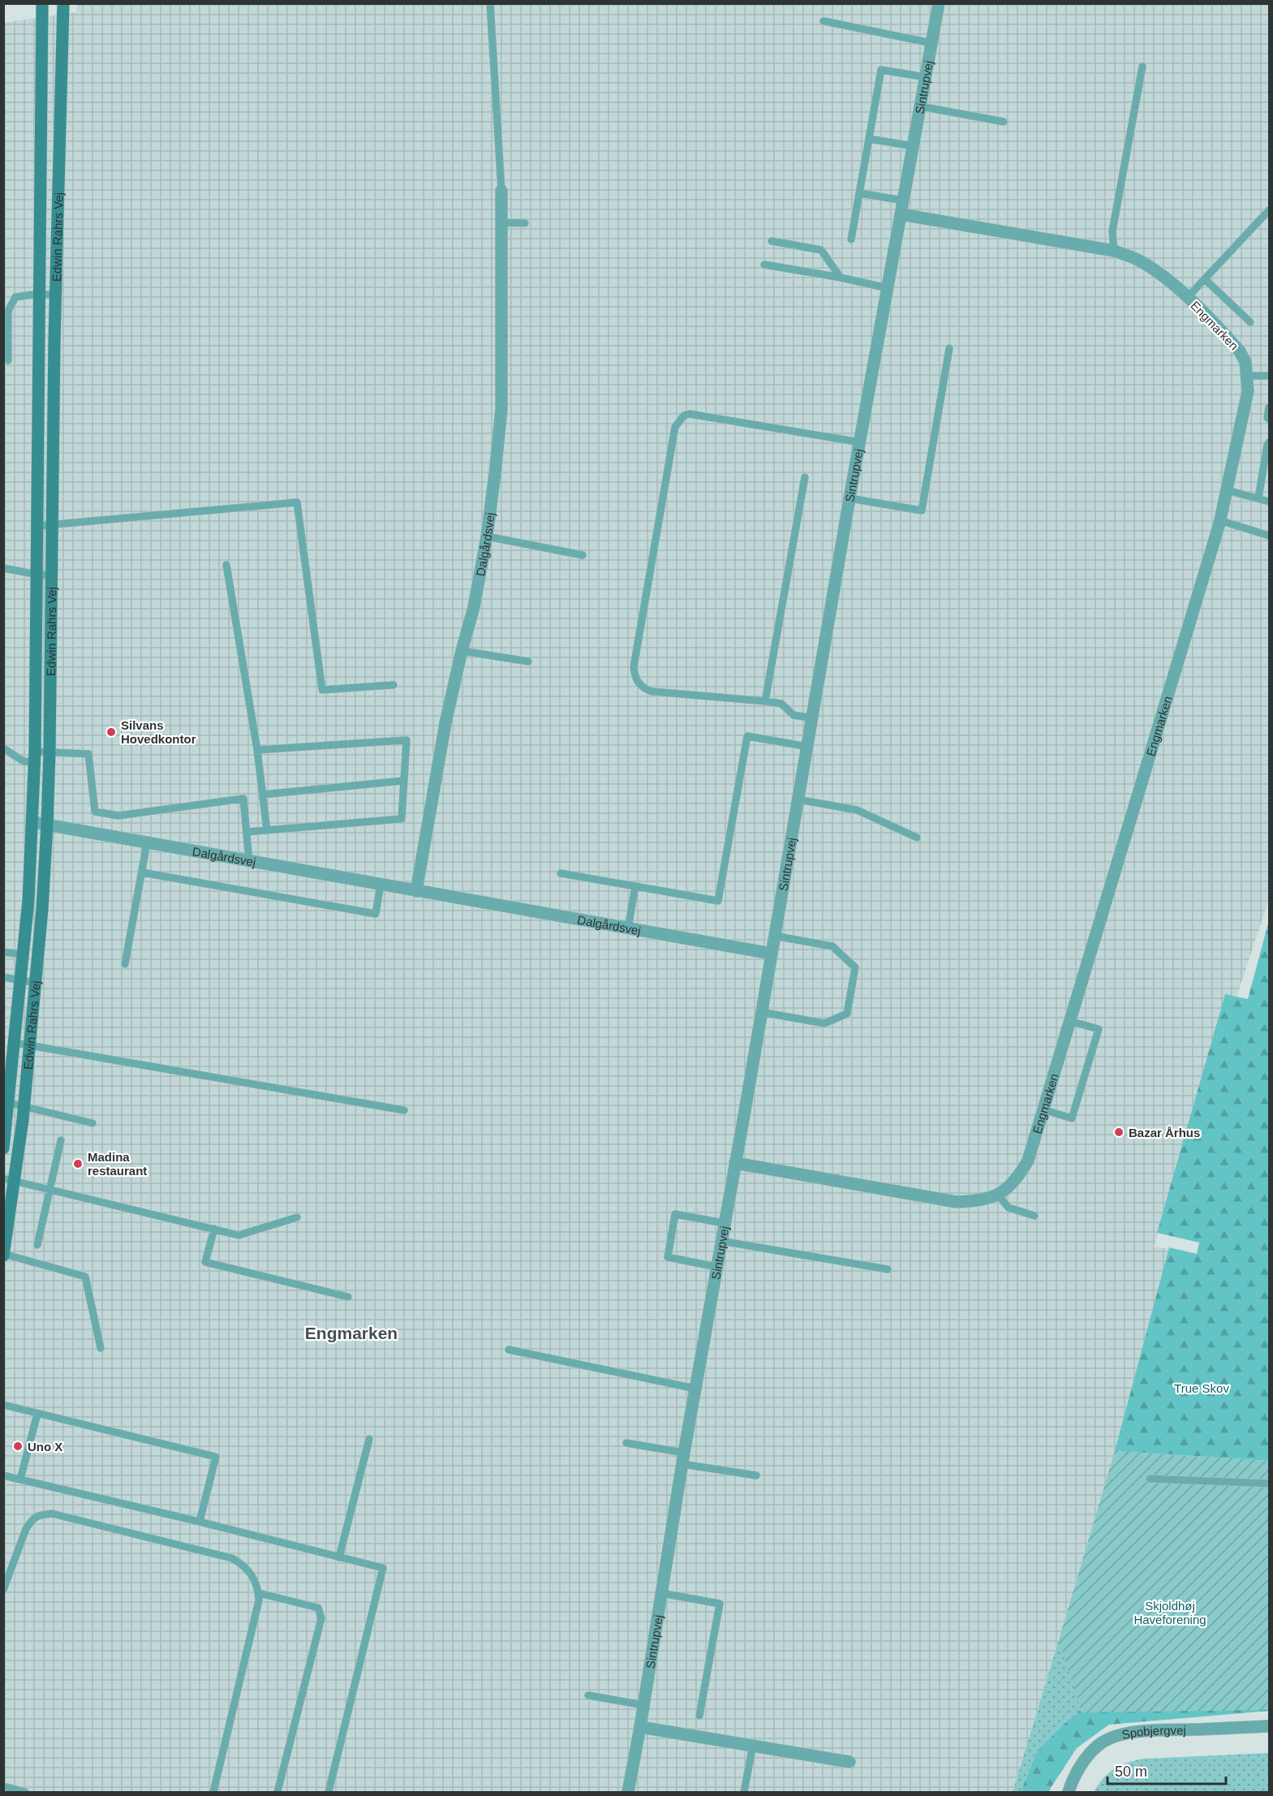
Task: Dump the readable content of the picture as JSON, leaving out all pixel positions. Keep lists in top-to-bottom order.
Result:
{
  "streets": {
    "street": [
      "Sintrupvej",
      "Edwin Rahrs Vej",
      "Engmarken",
      "Dalgårdsvej",
      "Spobjergvej"
    ]
  },
  "crossings": [
    ["Sintrupvej", "Engmarken"],
    ["Sintrupvej", "Dalgårdsvej"],
    ["Edwin Rahrs Vej", "Dalgårdsvej"]
  ],
  "districts": ["Engmarken"],
  "parks": ["True Skov", "Skjoldhøj Haveforening"],
  "places": [
    "Silvans Hovedkontor",
    "Bazar Århus",
    "Madina restaurant",
    "Uno X"
  ],
  "scale_bar": "50 m"
}
